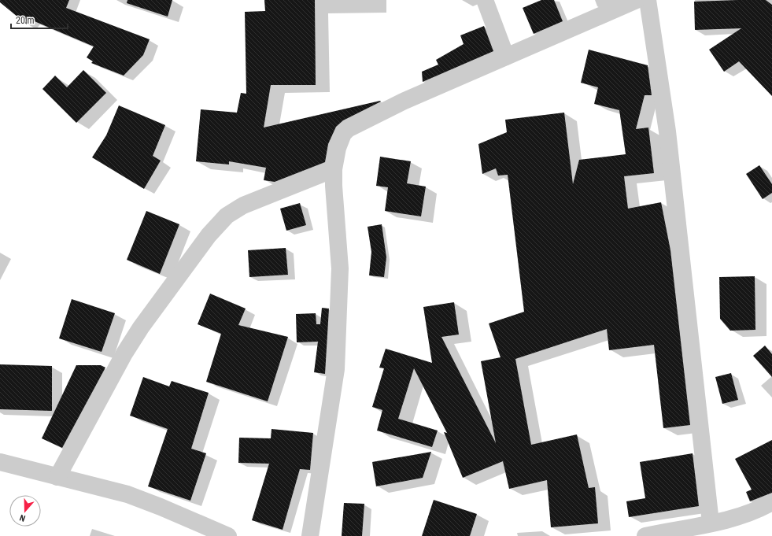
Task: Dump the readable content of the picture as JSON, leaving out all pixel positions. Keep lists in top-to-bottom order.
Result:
{
  "scale_bar": "20 m",
  "north": "bottom"
}
